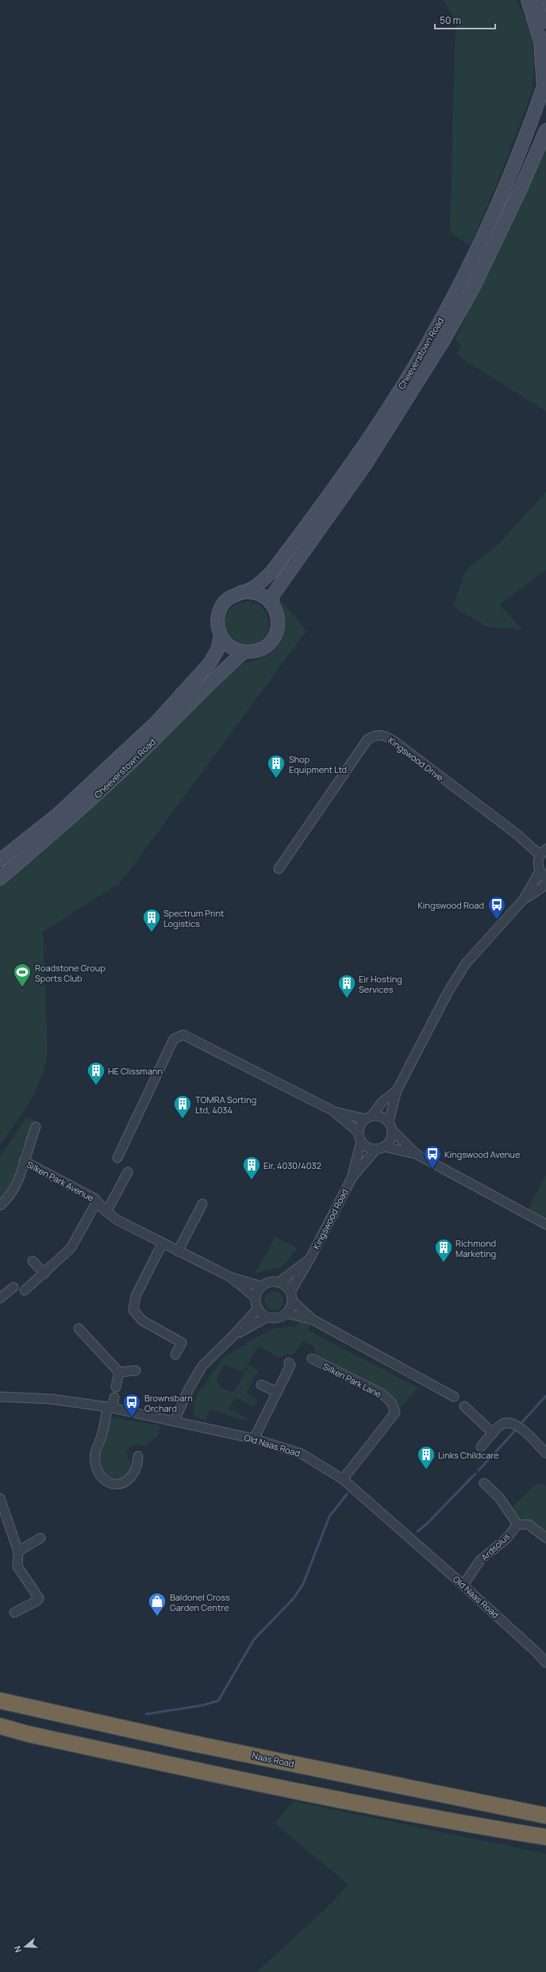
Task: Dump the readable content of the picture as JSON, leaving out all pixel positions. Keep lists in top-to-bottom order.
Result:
{
  "streets": {
    "highway": ["Naas Road"],
    "main road": ["Cheeverstown Road"],
    "street": [
      "Kingswood Drive",
      "Silken Park Avenue",
      "Kingswood Road",
      "Silken Park Lane",
      "Old Naas Road",
      "Ardsolus"
    ]
  },
  "crossings": [
    ["Silken Park Lane", "Old Naas Road"],
    ["Old Naas Road", "Ardsolus"]
  ],
  "places": {
    "building": [
      "Shop Equipment Ltd.",
      "Spectrum Print Logistics",
      "Eir Hosting Services",
      "HE Clissmann",
      "TOMRA Sorting Ltd, 4034",
      "Eir, 4030/4032",
      "Richmond Marketing",
      "Links Childcare"
    ],
    "bus stop": ["Kingswood Road", "Kingswood Avenue", "Brownsbarn Orchard"],
    "sports": ["Roadstone Group Sports Club"],
    "shop": ["Baldonel Cross Garden Centre"]
  },
  "scale_bar": "50 m",
  "north": "left"
}
